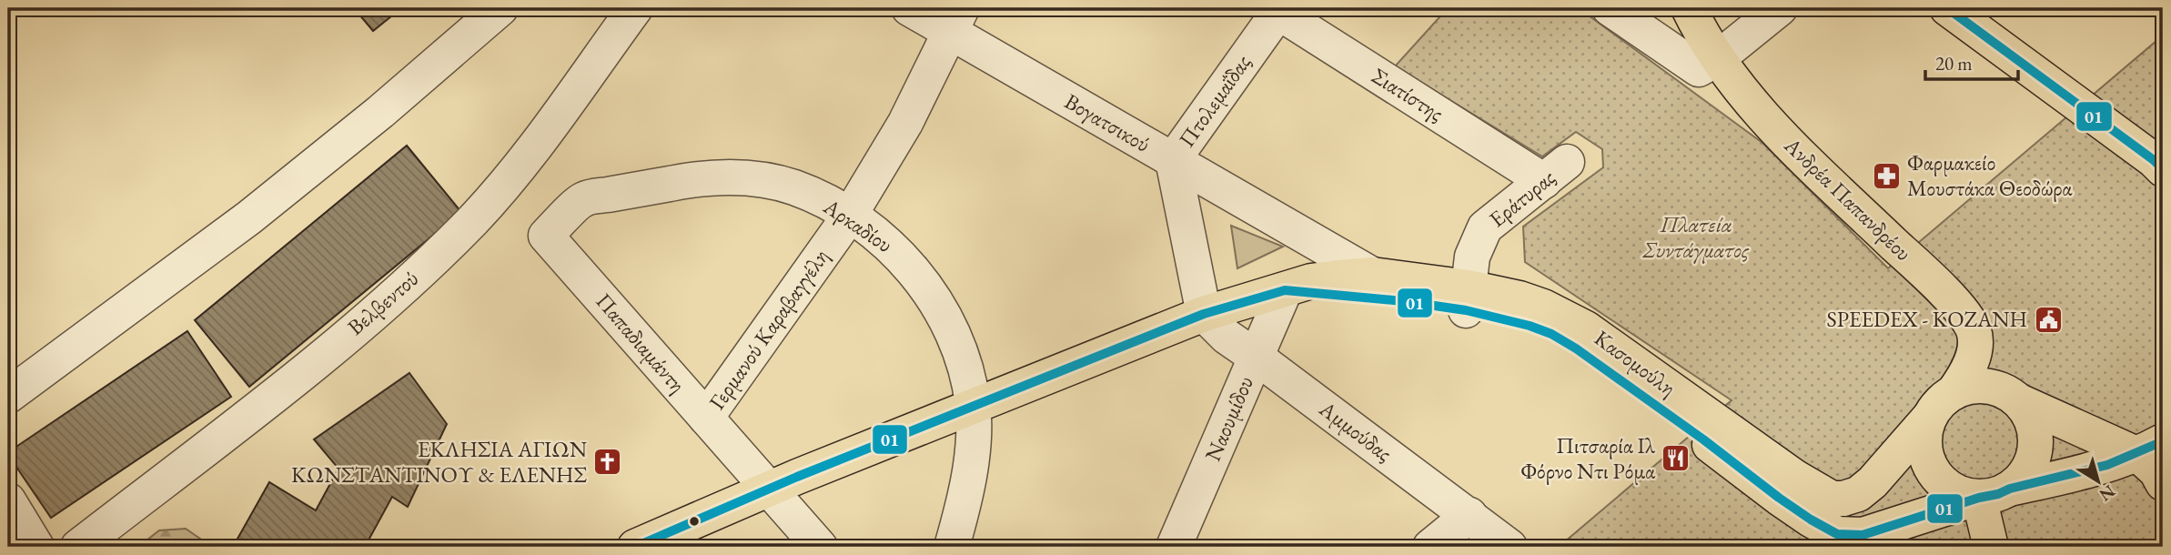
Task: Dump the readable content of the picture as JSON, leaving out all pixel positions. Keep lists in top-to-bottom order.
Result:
{
  "streets": {
    "main road": ["Ανδρέα Παπανδρέου", "Κασομούλη"],
    "street": [
      "Σιατίστης",
      "Πτολεμαΐδας",
      "Βογατσικού",
      "Εράτυρας",
      "Αρκαδίου",
      "Βελβεντού",
      "Γερμανού Καραβαγγέλη",
      "Παπαδιαμάντη",
      "Ναουμίδου",
      "Αμμούδας"
    ]
  },
  "crossings": [
    ["Σιατίστης", "Πτολεμαΐδας"],
    ["Σιατίστης", "Εράτυρας"],
    ["Πτολεμαΐδας", "Βογατσικού"],
    ["Πτολεμαΐδας", "Κασομούλη"],
    ["Πτολεμαΐδας", "Αμμούδας"],
    ["Βογατσικού", "Γερμανού Καραβαγγέλη"],
    ["Βογατσικού", "Κασομούλη"],
    ["Εράτυρας", "Κασομούλη"],
    ["Ανδρέα Παπανδρέου", "Κασομούλη"],
    ["Αρκαδίου", "Γερμανού Καραβαγγέλη"],
    ["Αρκαδίου", "Παπαδιαμάντη"],
    ["Αρκαδίου", "Κασομούλη"],
    ["Γερμανού Καραβαγγέλη", "Παπαδιαμάντη"],
    ["Παπαδιαμάντη", "Κασομούλη"],
    ["Κασομούλη", "Ναουμίδου"],
    ["Κασομούλη", "Αμμούδας"],
    ["Ναουμίδου", "Αμμούδας"]
  ],
  "parks": ["Πλατεία Συντάγματος"],
  "places": {
    "pharmacy": ["Φαρμακείο Μουστάκα Θεοδώρα"],
    "public building": ["SPEEDEX - ΚΟΖΑΝΗ"],
    "restaurant": ["Πιτσαρία Ιλ Φόρνο Ντι Ρόμα"],
    "church": ["ΕΚΛΗΣΙΑ ΑΓΙΩΝ ΚΩΝΣΤΑΝΤΙΝΟΥ & ΕΛΕΝΗΣ"]
  },
  "lines": ["transit line 01"],
  "scale_bar": "20 m",
  "north": "bottom right"
}
